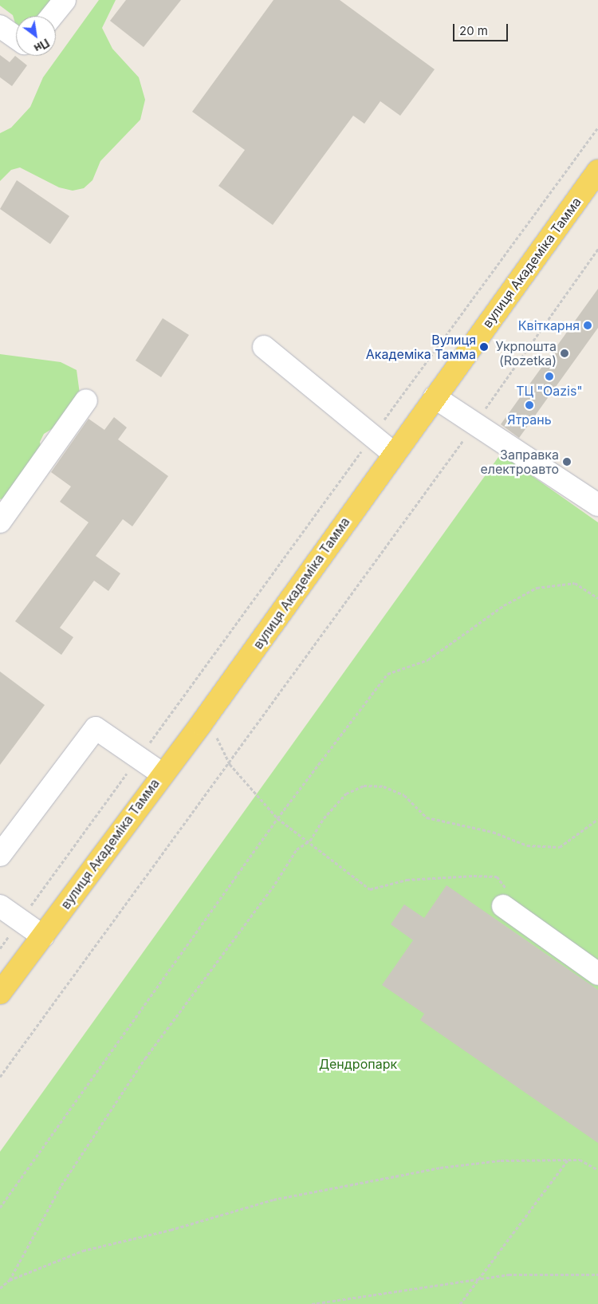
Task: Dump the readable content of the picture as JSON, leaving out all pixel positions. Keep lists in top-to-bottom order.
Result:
{
  "streets": {
    "main road": ["вулиця Академіка Тамма"]
  },
  "parks": ["Дендропарк"],
  "places": [
    "Квіткарня",
    "Вулиця Академіка Тамма",
    "Укрпошта (Rozetka)",
    "ТЦ \"Oazis\"",
    "Ятрань",
    "Заправка електроавто"
  ],
  "scale_bar": "20 m",
  "north": "bottom right"
}
